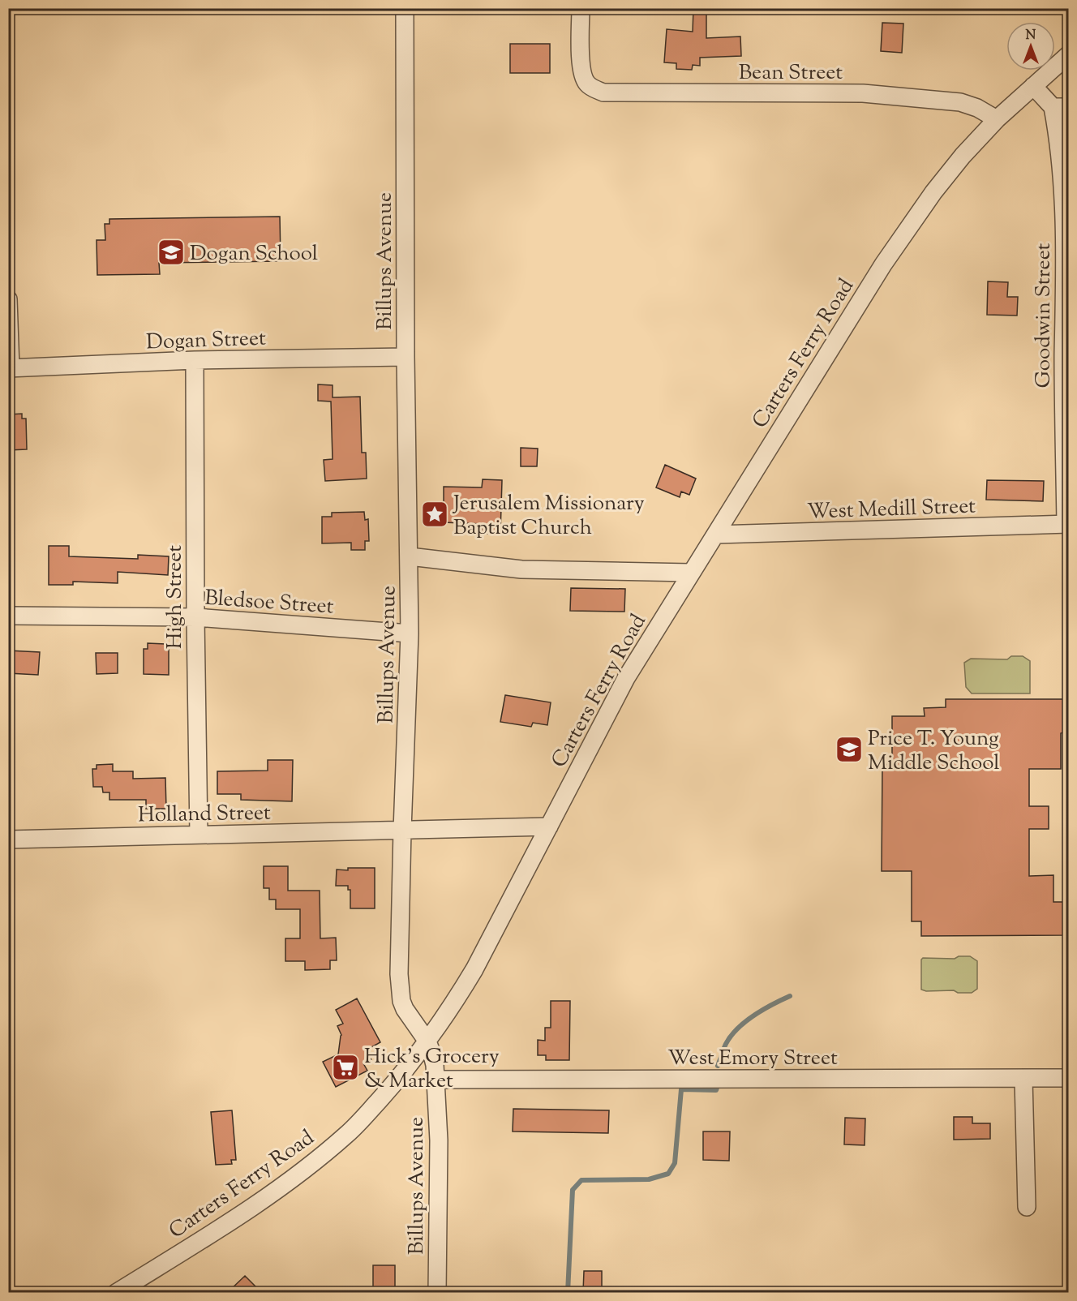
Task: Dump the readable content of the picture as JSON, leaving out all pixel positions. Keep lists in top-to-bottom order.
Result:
{
  "streets": {
    "street": [
      "Bean Street",
      "Billups Avenue",
      "Goodwin Street",
      "Dogan Street",
      "Carters Ferry Road",
      "West Medill Street",
      "High Street",
      "Bledsoe Street",
      "Holland Street",
      "West Emory Street"
    ]
  },
  "crossings": [
    ["Bean Street", "Carters Ferry Road"],
    ["Billups Avenue", "Dogan Street"],
    ["Billups Avenue", "Carters Ferry Road"],
    ["Billups Avenue", "Bledsoe Street"],
    ["Billups Avenue", "Holland Street"],
    ["Billups Avenue", "West Emory Street"],
    ["Goodwin Street", "West Medill Street"],
    ["Dogan Street", "High Street"],
    ["Carters Ferry Road", "West Medill Street"],
    ["Carters Ferry Road", "Holland Street"],
    ["High Street", "Bledsoe Street"],
    ["High Street", "Holland Street"]
  ],
  "places": {
    "school or university": ["Dogan School", "Price T. Young Middle School"],
    "place": ["Jerusalem Missionary Baptist Church"],
    "supermarket": ["Hick's Grocery & Market"]
  },
  "north": "top"
}
